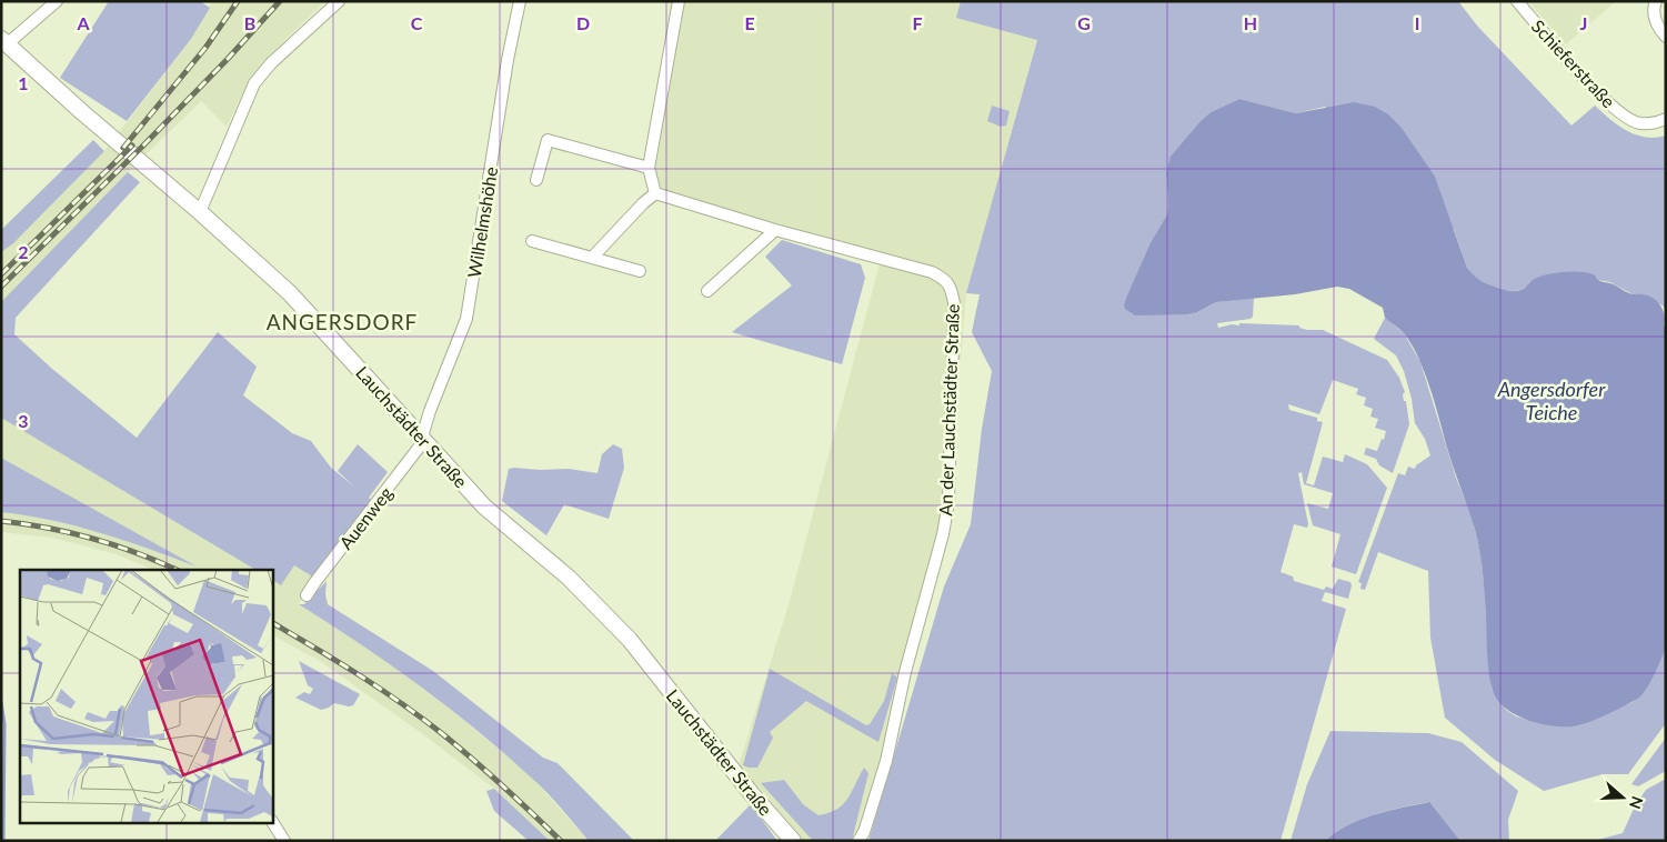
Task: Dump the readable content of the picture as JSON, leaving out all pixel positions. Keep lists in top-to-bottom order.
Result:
{
  "streets": {
    "main road": ["Lauchstädter Straße"],
    "street": [
      "Schieferstraße",
      "Wilhelmshöhe",
      "An der Lauchstädter Straße",
      "Auenweg"
    ]
  },
  "crossings": [
    ["Wilhelmshöhe", "Lauchstädter Straße"],
    ["Wilhelmshöhe", "Auenweg"],
    ["Lauchstädter Straße", "Auenweg"]
  ],
  "districts": ["ANGERSDORF"],
  "water": ["Angersdorfer Teiche"],
  "north": "right",
  "grid": {
    "columns": [
      "A",
      "B",
      "C",
      "D",
      "E",
      "F",
      "G",
      "H",
      "I",
      "J"
    ],
    "rows": ["1", "2", "3"]
  }
}
